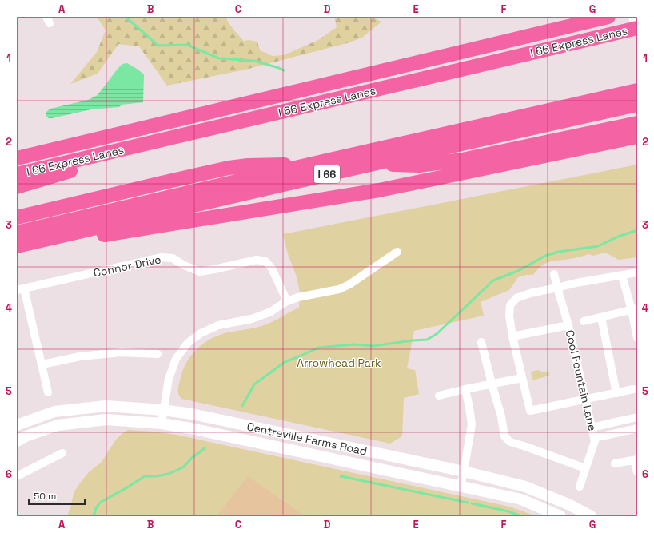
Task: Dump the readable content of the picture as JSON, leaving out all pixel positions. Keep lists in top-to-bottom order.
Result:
{
  "streets": {
    "highway": ["I 66 Express Lanes", "I 66"],
    "street": ["Connor Drive", "Cool Fountain Lane", "Centreville Farms Road"]
  },
  "parks": ["Arrowhead Park"],
  "scale_bar": "50 m",
  "grid": {
    "columns": [
      "A",
      "B",
      "C",
      "D",
      "E",
      "F",
      "G"
    ],
    "rows": [
      "1",
      "2",
      "3",
      "4",
      "5",
      "6"
    ]
  }
}
